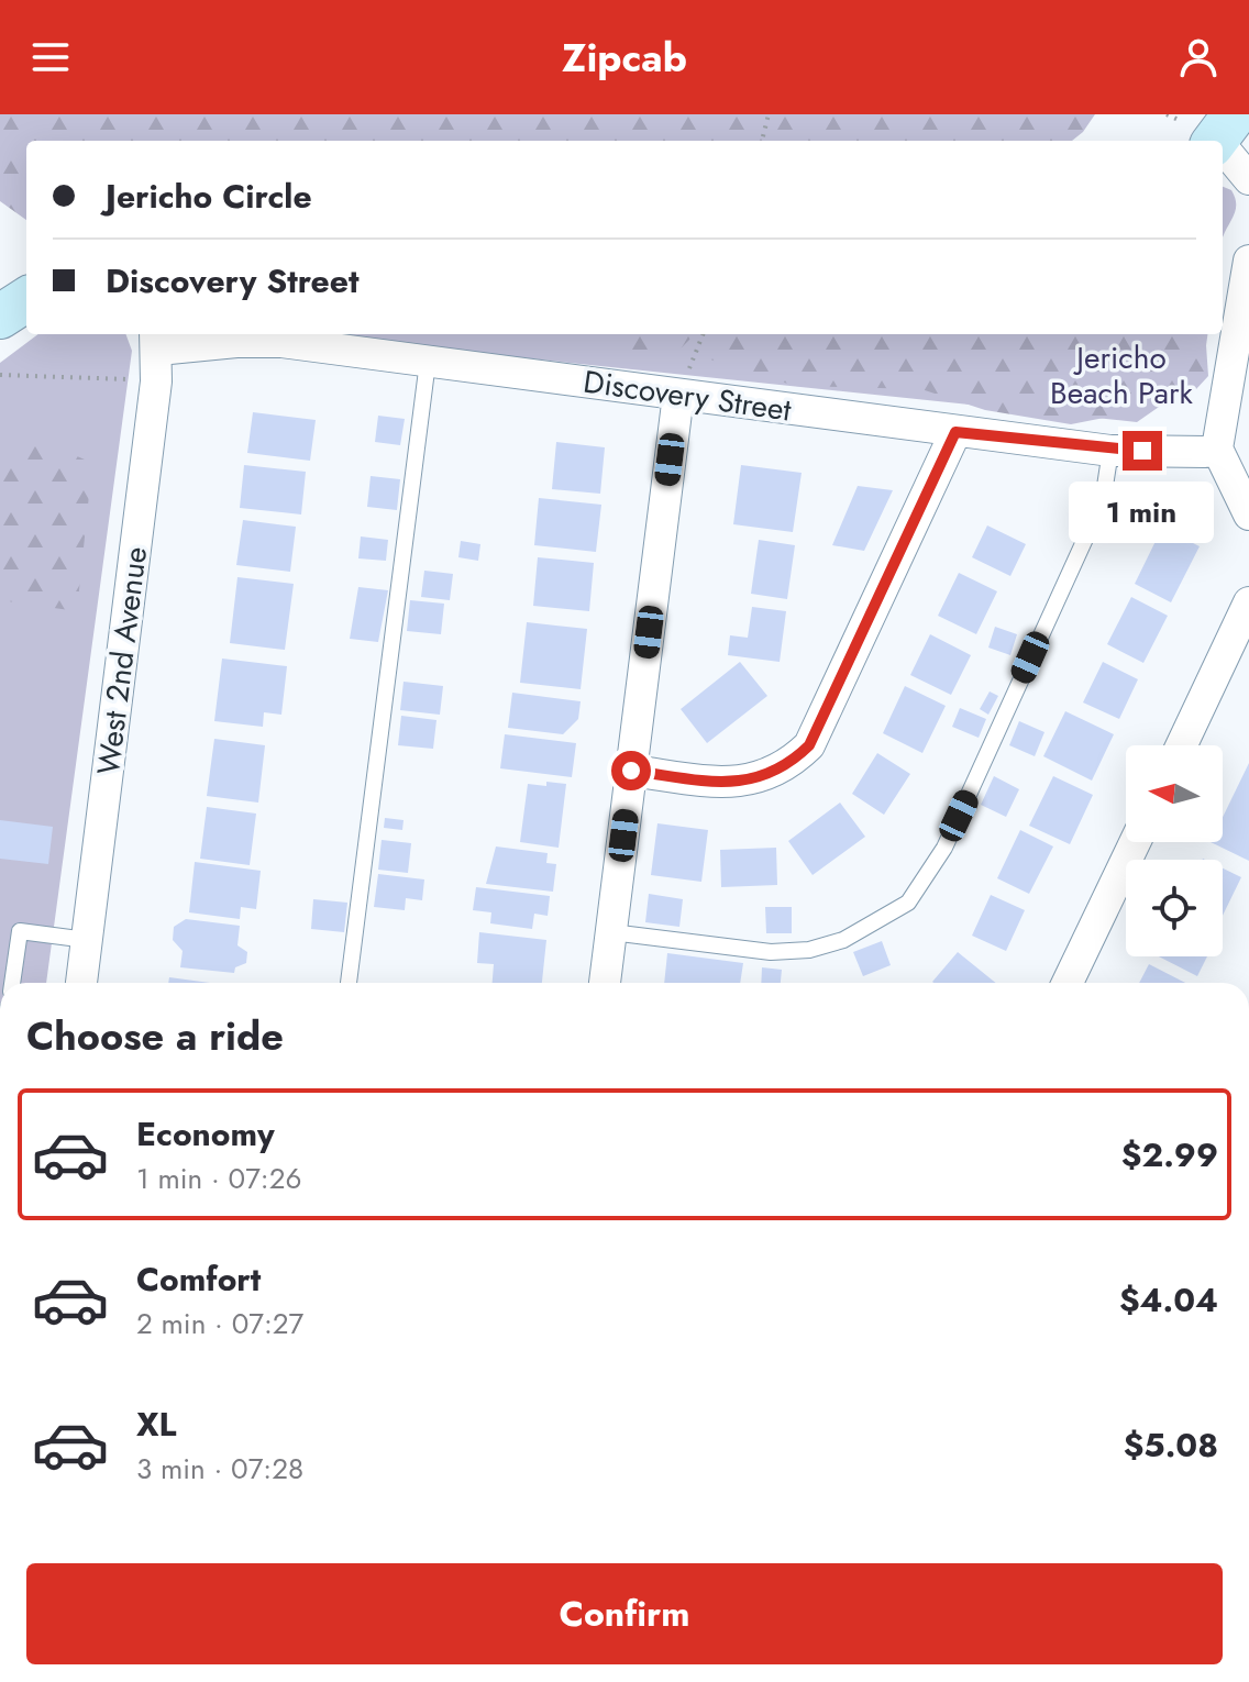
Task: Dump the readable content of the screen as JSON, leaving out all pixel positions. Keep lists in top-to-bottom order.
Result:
{
  "streets": {
    "street": ["Discovery Street", "West 2nd Avenue"]
  },
  "crossings": [
    ["Discovery Street", "West 2nd Avenue"]
  ],
  "parks": ["Jericho Beach Park"],
  "north": "left",
  "page": {
    "header": "Zipcab",
    "banner": ["Jericho Circle", "Discovery Street"],
    "bubble": "1 min",
    "heading": "Choose a ride",
    "list": [
      {
        "name": "Economy",
        "note": "1 min · 07:26",
        "value": "$2.99"
      },
      {
        "name": "Comfort",
        "note": "2 min · 07:27",
        "value": "$4.04"
      },
      {
        "name": "XL",
        "note": "3 min · 07:28",
        "value": "$5.08"
      }
    ],
    "buttons": "Confirm"
  }
}
